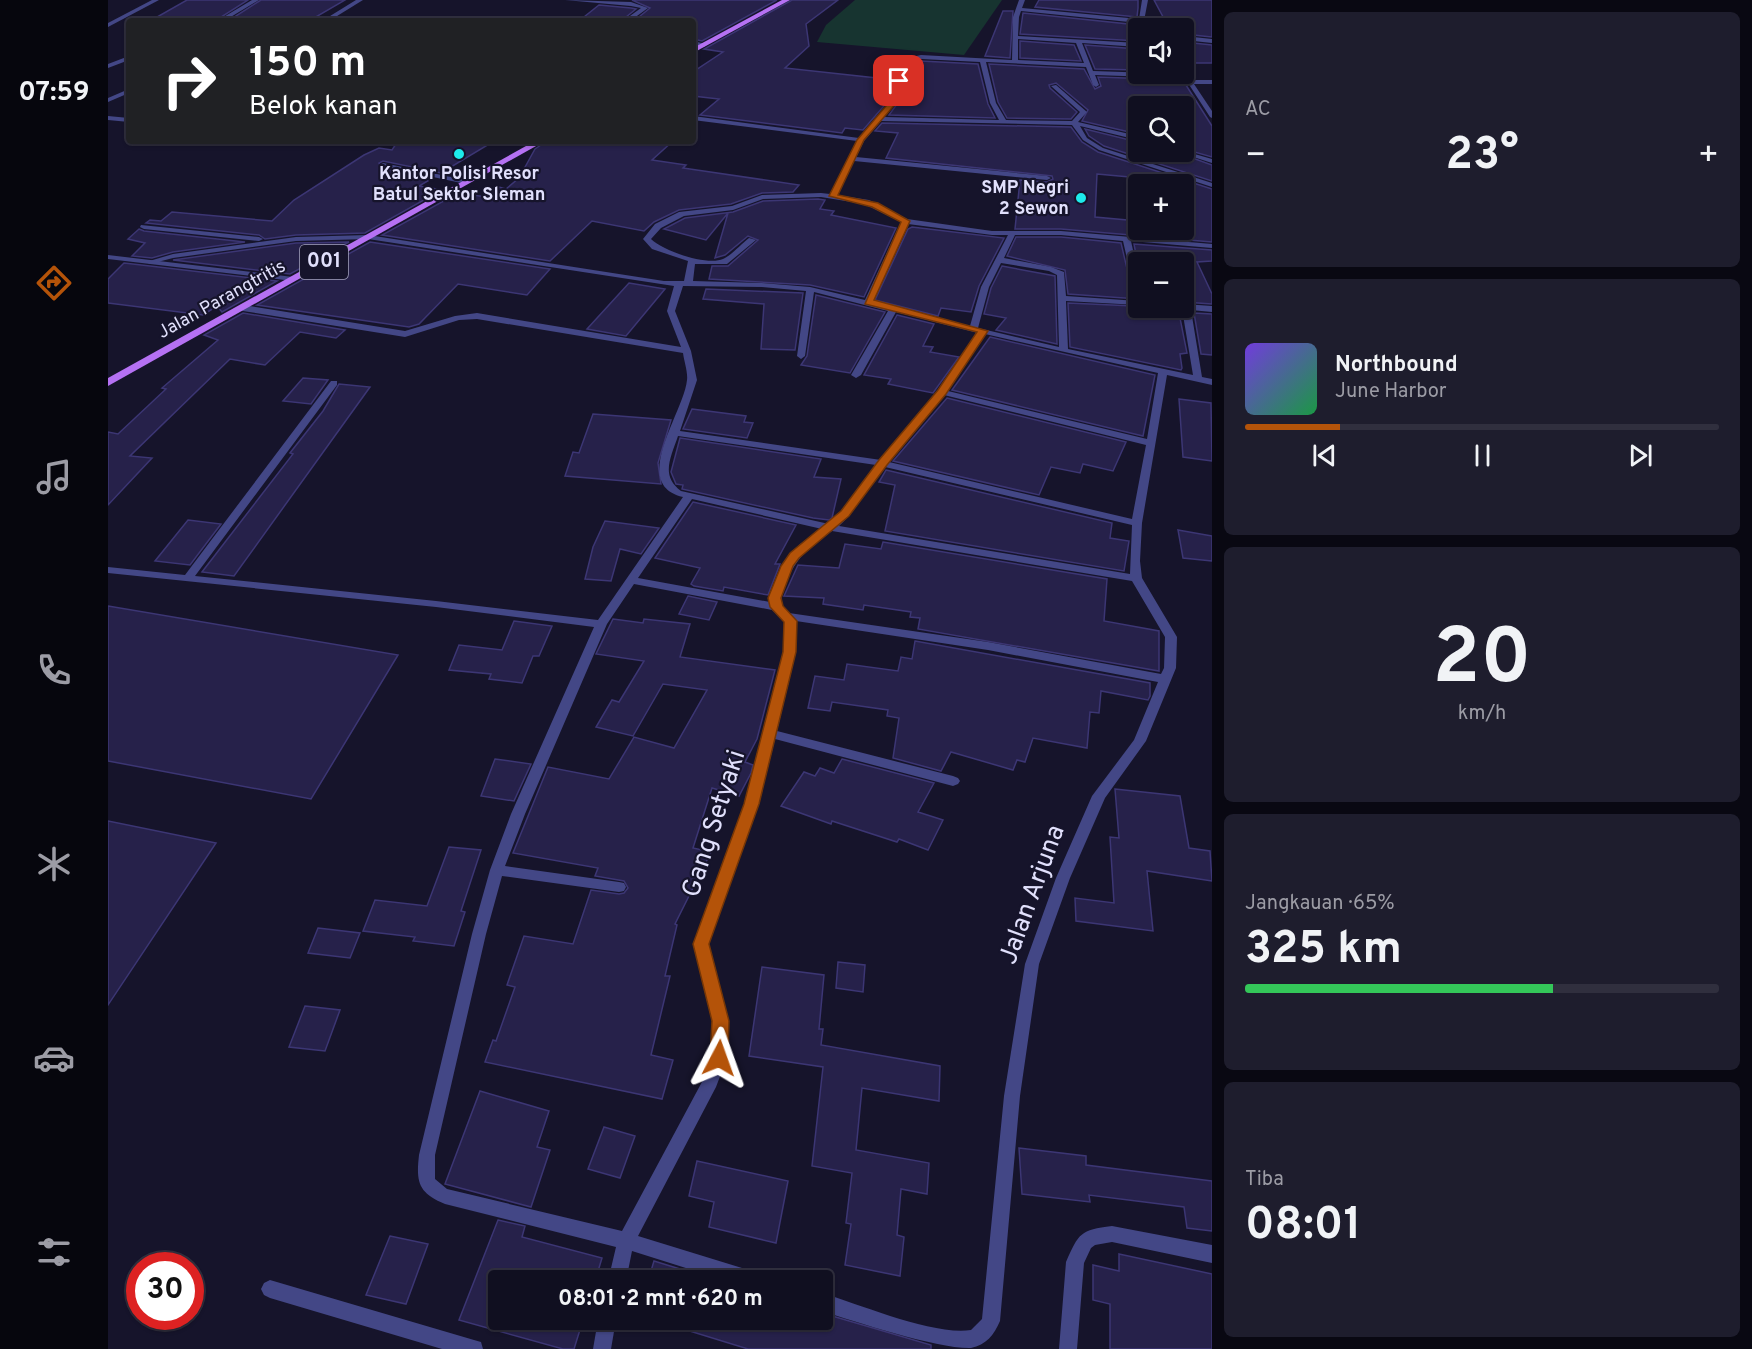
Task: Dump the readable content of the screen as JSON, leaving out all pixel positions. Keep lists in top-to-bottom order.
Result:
{
  "streets": {
    "main road": ["001", "Jalan Parangtritis"],
    "street": ["Gang Setyaki", "Jalan Arjuna"]
  },
  "places": ["Kantor Polisi Resor Batul Sektor Sleman", "SMP Negri 2 Sewon"],
  "page": {
    "tabs": "07:59",
    "tile": [
      "AC",
      ["20", "km/h"],
      ["Jangkauan · 65%", "325 km"],
      ["Tiba", "08:01"]
    ],
    "map_buttons": ["+", "−"],
    "turn": ["150 m", "Belok kanan"],
    "heat": ["−", "23°", "+"],
    "song": ["Northbound", "June Harbor"],
    "limit": "30",
    "trip": "08:01 · 2 mnt · 620 m"
  }
}
